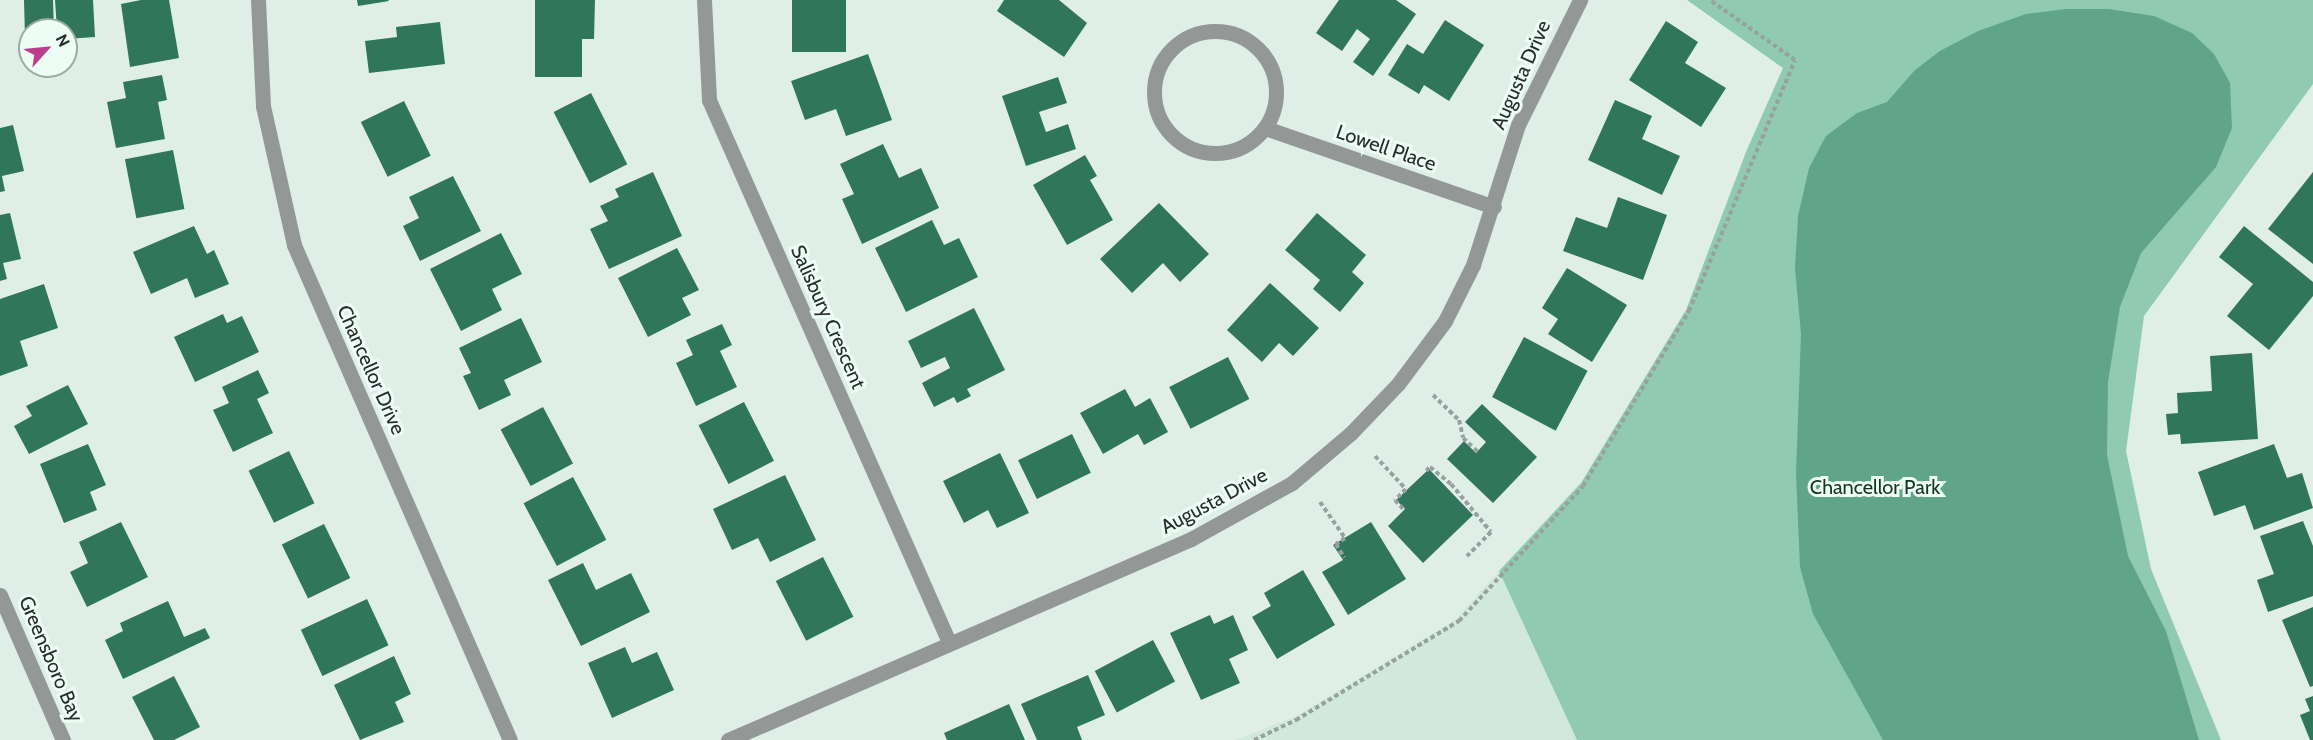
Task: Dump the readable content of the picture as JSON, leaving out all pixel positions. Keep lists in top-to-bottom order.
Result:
{
  "streets": {
    "street": [
      "Augusta Drive",
      "Lowell Place",
      "Salisbury Crescent",
      "Chancellor Drive",
      "Greensboro Bay"
    ]
  },
  "crossings": [
    ["Augusta Drive", "Lowell Place"],
    ["Augusta Drive", "Salisbury Crescent"]
  ],
  "parks": ["Chancellor Park"],
  "north": "top right"
}
